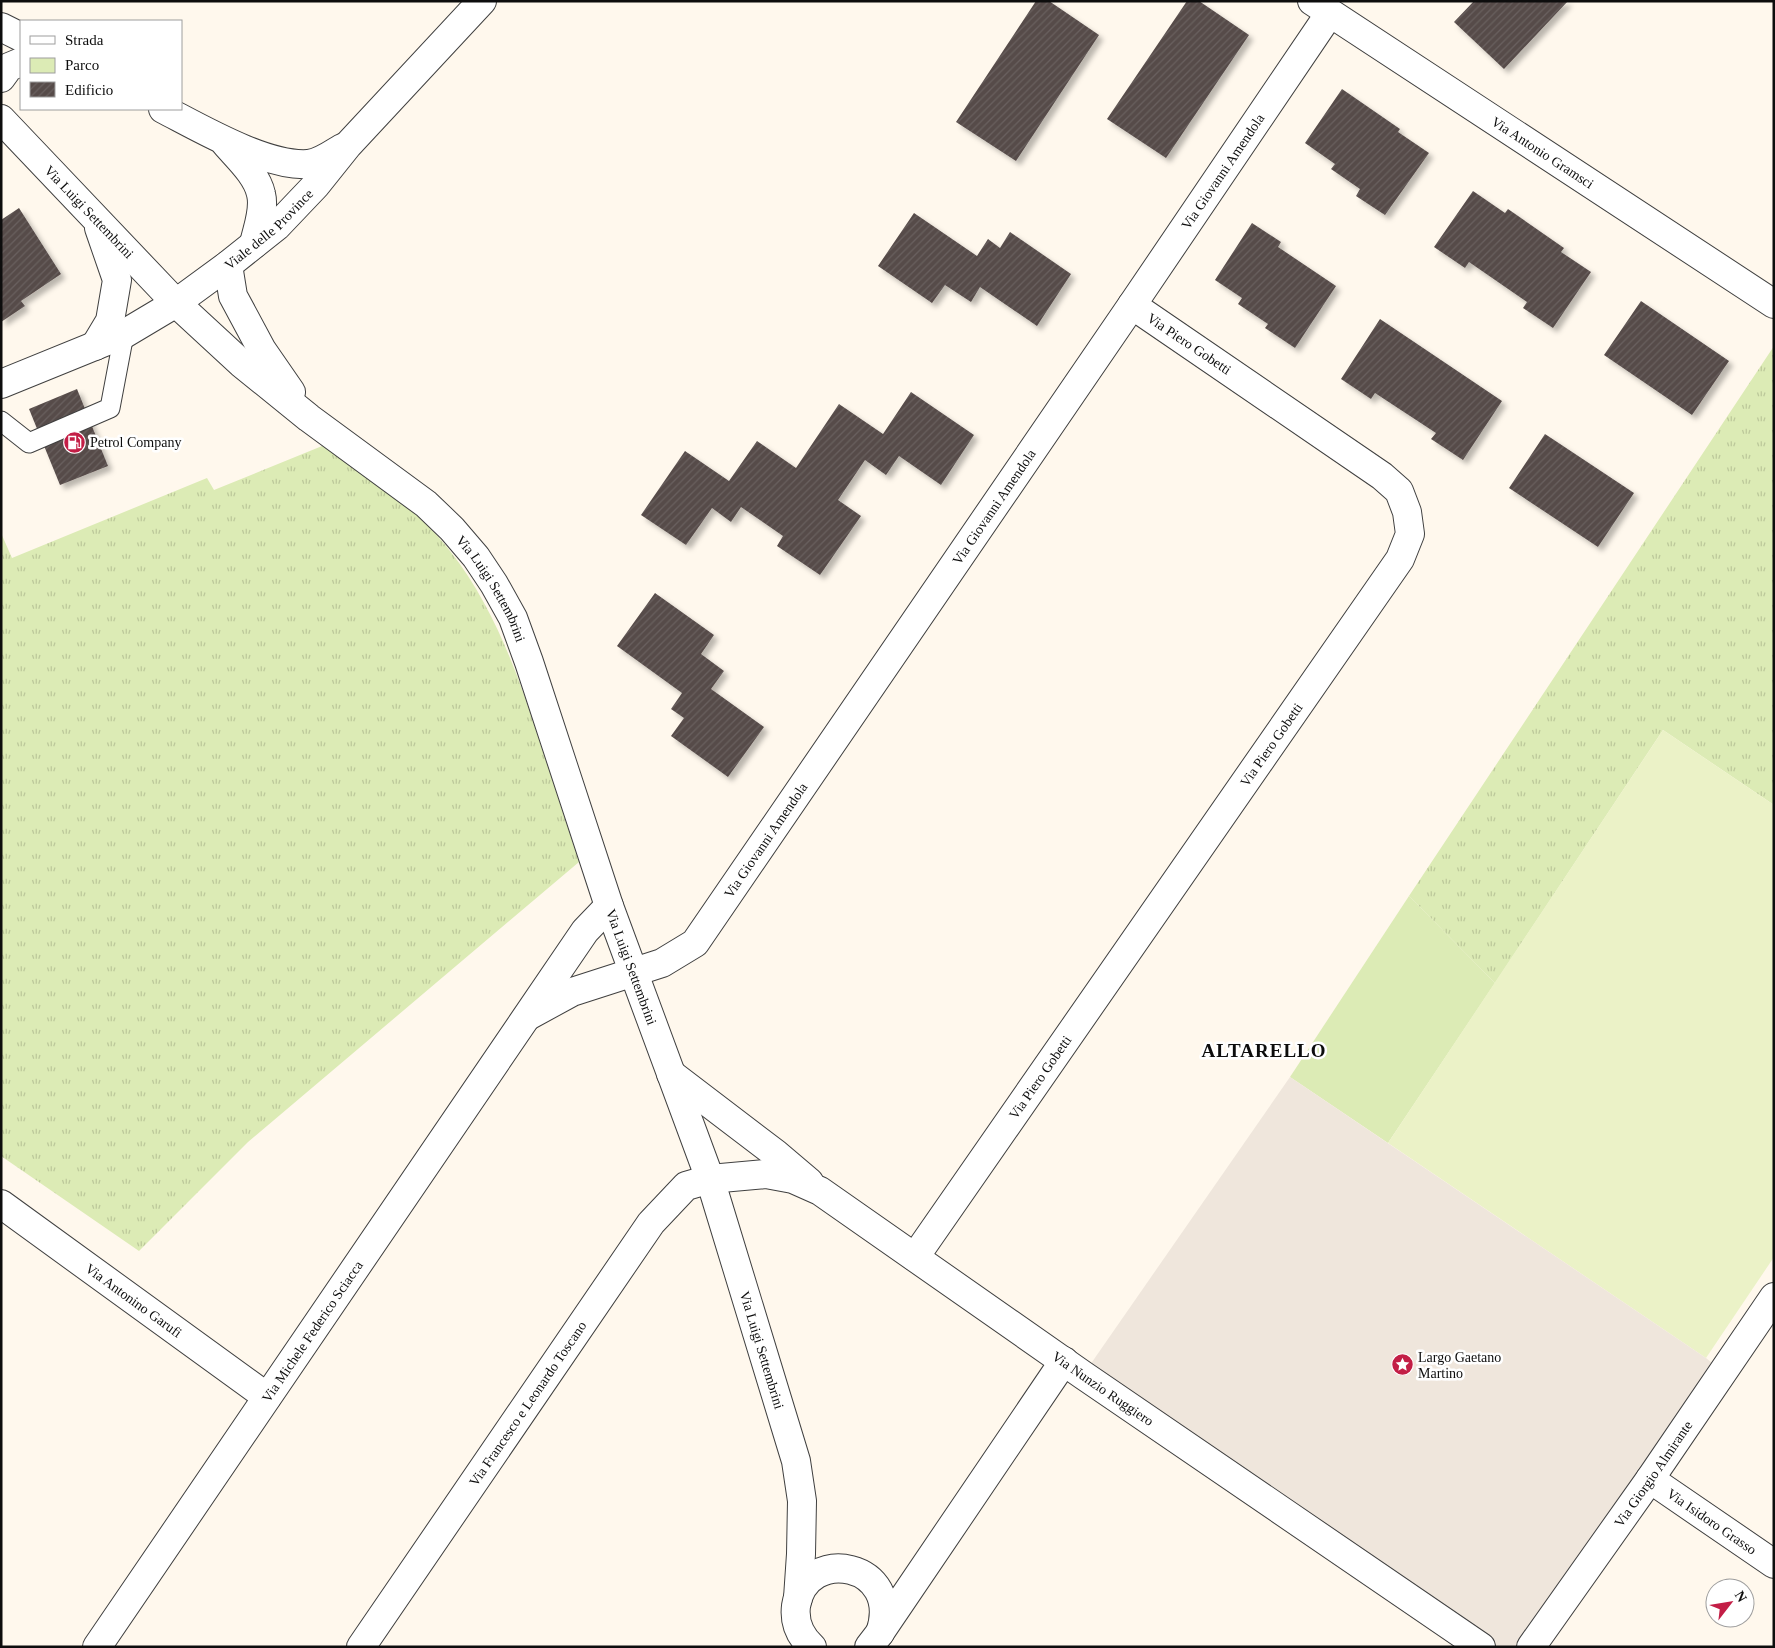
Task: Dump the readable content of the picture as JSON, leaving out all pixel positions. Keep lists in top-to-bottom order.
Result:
{
  "streets": {
    "street": [
      "Via Antonio Gramsci",
      "Via Giovanni Amendola",
      "Via Luigi Settembrini",
      "Viale delle Province",
      "Via Piero Gobetti",
      "Via Antonino Garufi",
      "Via Michele Federico Sciacca",
      "Via Nunzio Ruggiero",
      "Via Francesco e Leonardo Toscano",
      "Via Giorgio Almirante",
      "Via Isidoro Grasso"
    ]
  },
  "crossings": [
    ["Via Antonio Gramsci", "Via Giovanni Amendola"],
    ["Via Giovanni Amendola", "Via Luigi Settembrini"],
    ["Via Giovanni Amendola", "Via Piero Gobetti"],
    ["Via Giovanni Amendola", "Via Michele Federico Sciacca"],
    ["Via Luigi Settembrini", "Viale delle Province"],
    ["Via Luigi Settembrini", "Via Michele Federico Sciacca"],
    ["Via Luigi Settembrini", "Via Nunzio Ruggiero"],
    ["Via Luigi Settembrini", "Via Francesco e Leonardo Toscano"],
    ["Via Piero Gobetti", "Via Nunzio Ruggiero"],
    ["Via Antonino Garufi", "Via Michele Federico Sciacca"],
    ["Via Nunzio Ruggiero", "Via Francesco e Leonardo Toscano"],
    ["Via Giorgio Almirante", "Via Isidoro Grasso"]
  ],
  "districts": ["ALTARELLO"],
  "places": {
    "fuel station": ["Petrol Company"],
    "place": ["Largo Gaetano Martino"]
  },
  "legend": ["Strada", "Parco", "Edificio"],
  "north": "top right"
}
